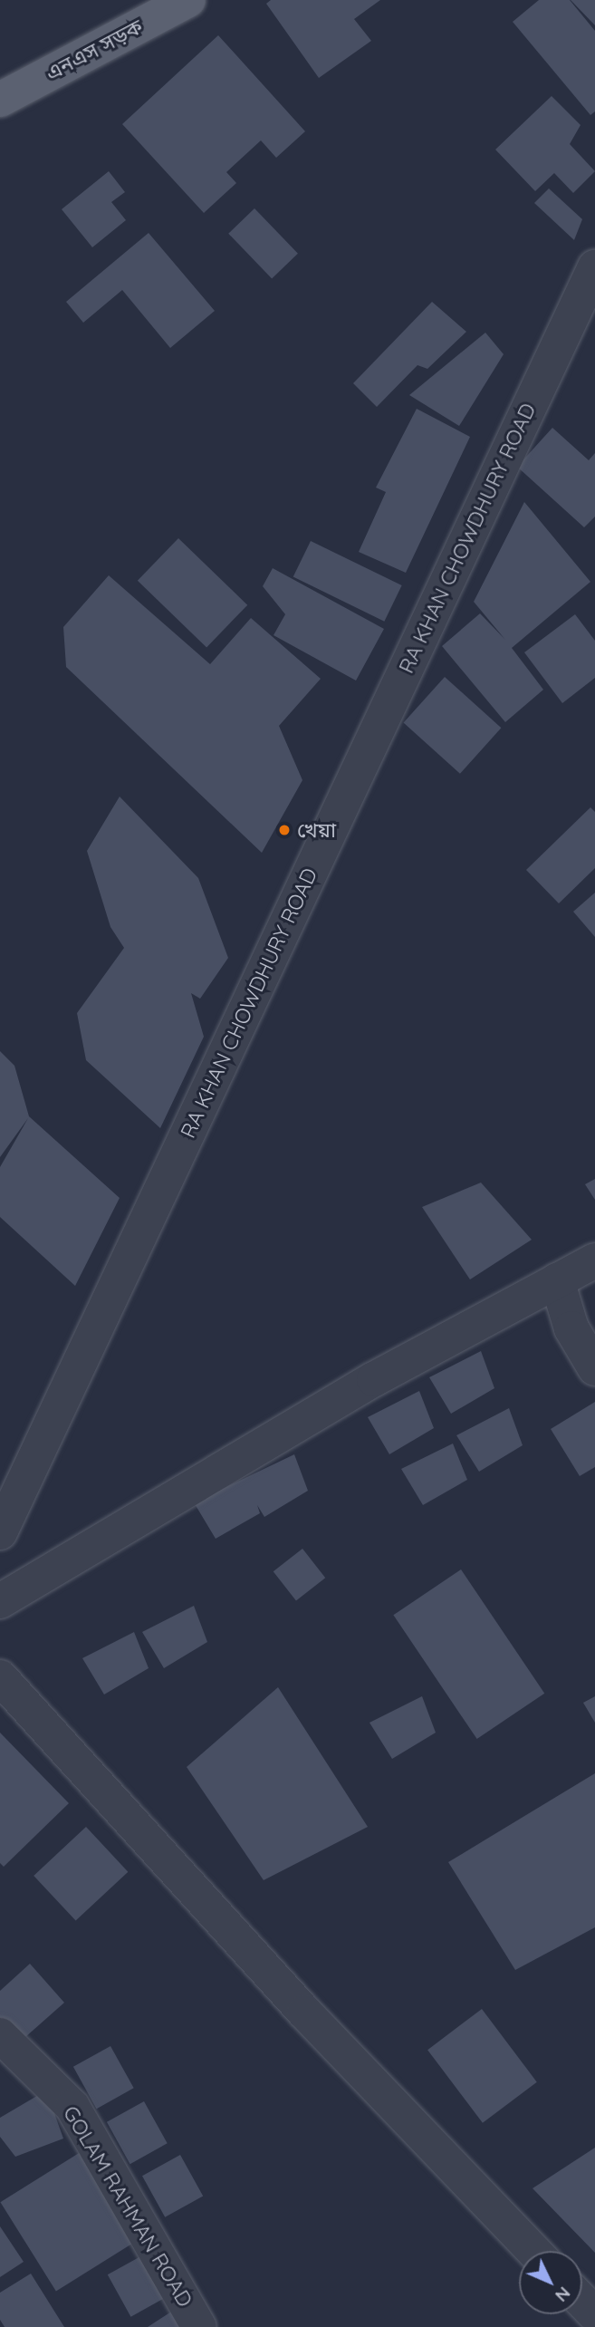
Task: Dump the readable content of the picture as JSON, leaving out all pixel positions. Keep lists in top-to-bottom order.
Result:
{
  "streets": {
    "main road": ["এনএস সড়ক"],
    "street": ["RA KHAN CHOWDHURY ROAD", "GOLAM RAHMAN ROAD"]
  },
  "places": ["খেয়া"],
  "north": "bottom right"
}
